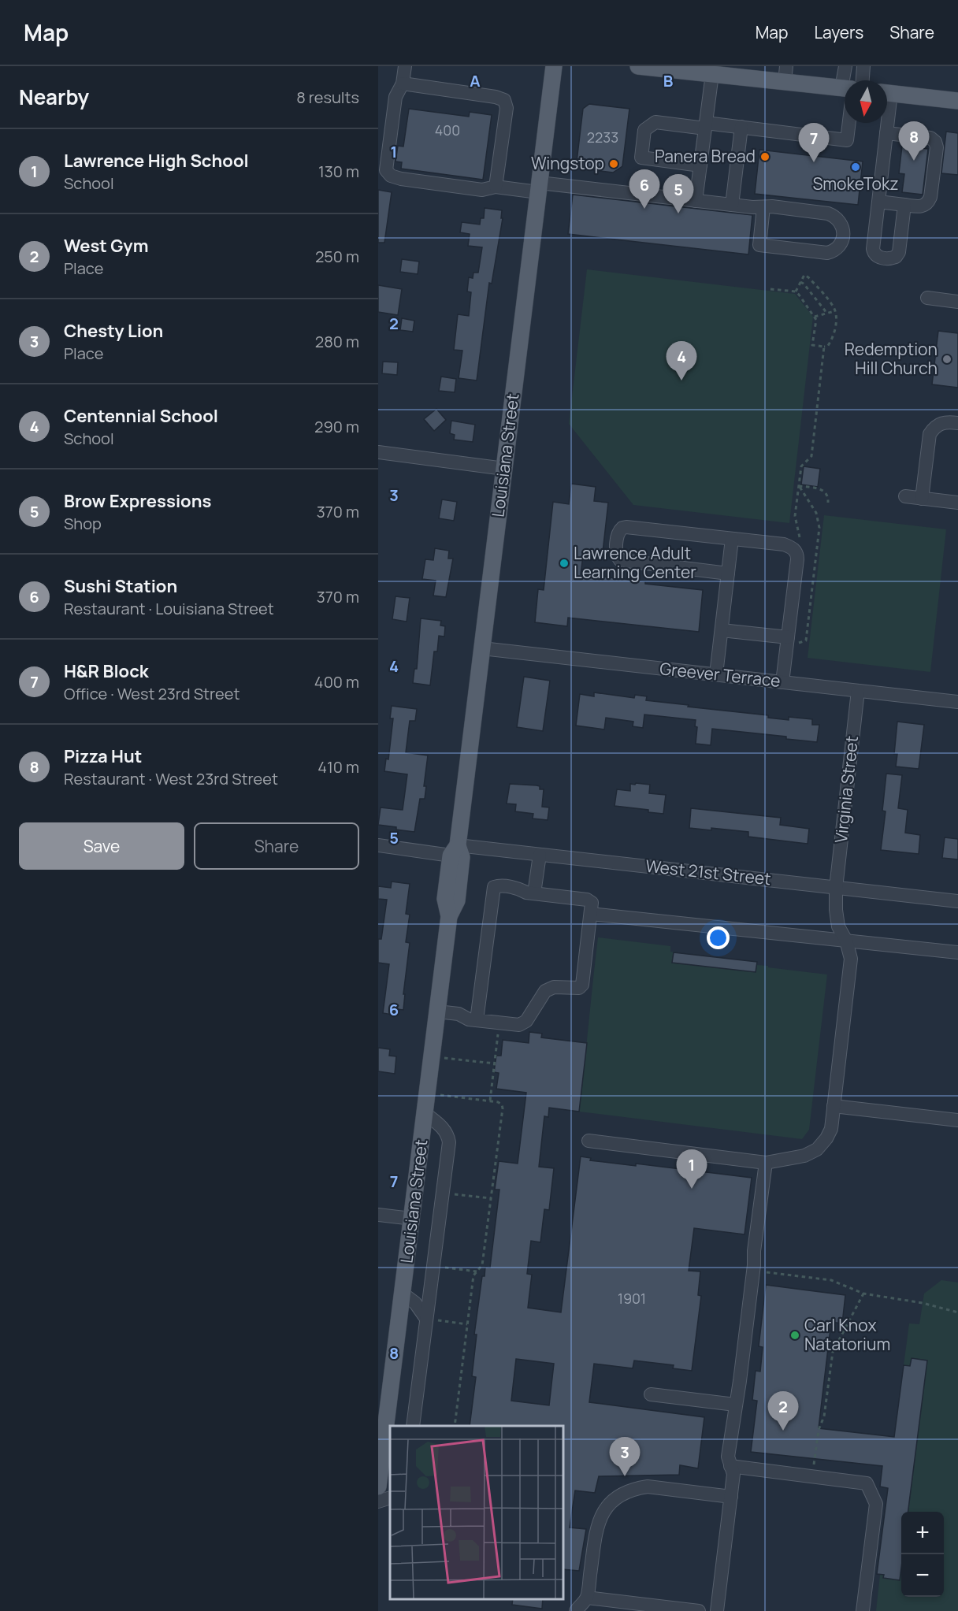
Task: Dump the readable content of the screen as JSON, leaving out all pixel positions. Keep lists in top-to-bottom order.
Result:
{
  "streets": {
    "main road": ["Louisiana Street"],
    "street": ["Greever Terrace", "Virginia Street", "West 21st Street"]
  },
  "crossings": [
    ["Louisiana Street", "Greever Terrace"],
    ["Louisiana Street", "West 21st Street"],
    ["Greever Terrace", "Virginia Street"],
    ["Virginia Street", "West 21st Street"]
  ],
  "places": [
    "Panera Bread",
    "Wingstop",
    "SmokeTokz",
    "Redemption Hill Church",
    "Lawrence Adult Learning Center",
    "Carl Knox Natatorium"
  ],
  "house_numbers": ["400", "2233", "1901"],
  "north": "bottom",
  "page": {
    "header": "Map",
    "nav": ["Map", "Layers", "Share"],
    "heading": ["Nearby", "8 results"],
    "pins": [
      "8",
      "7",
      "6",
      "5",
      "4",
      "1",
      "2",
      "3"
    ],
    "list": [
      {
        "mark": "1",
        "name": "Lawrence High School",
        "note": "School",
        "value": "130 m"
      },
      {
        "mark": "2",
        "name": "West Gym",
        "note": "Place",
        "value": "250 m"
      },
      {
        "mark": "3",
        "name": "Chesty Lion",
        "note": "Place",
        "value": "280 m"
      },
      {
        "mark": "4",
        "name": "Centennial School",
        "note": "School",
        "value": "290 m"
      },
      {
        "mark": "5",
        "name": "Brow Expressions",
        "note": "Shop",
        "value": "370 m"
      },
      {
        "mark": "6",
        "name": "Sushi Station",
        "note": "Restaurant · Louisiana Street",
        "value": "370 m"
      },
      {
        "mark": "7",
        "name": "H&R Block",
        "note": "Office · West 23rd Street",
        "value": "400 m"
      },
      {
        "mark": "8",
        "name": "Pizza Hut",
        "note": "Restaurant · West 23rd Street",
        "value": "410 m"
      }
    ],
    "buttons": ["Save", "Share"],
    "map_buttons": ["+", "−"]
  },
  "grid": {
    "columns": ["A", "B"],
    "rows": [
      "1",
      "2",
      "3",
      "4",
      "5",
      "6",
      "7",
      "8"
    ]
  }
}
